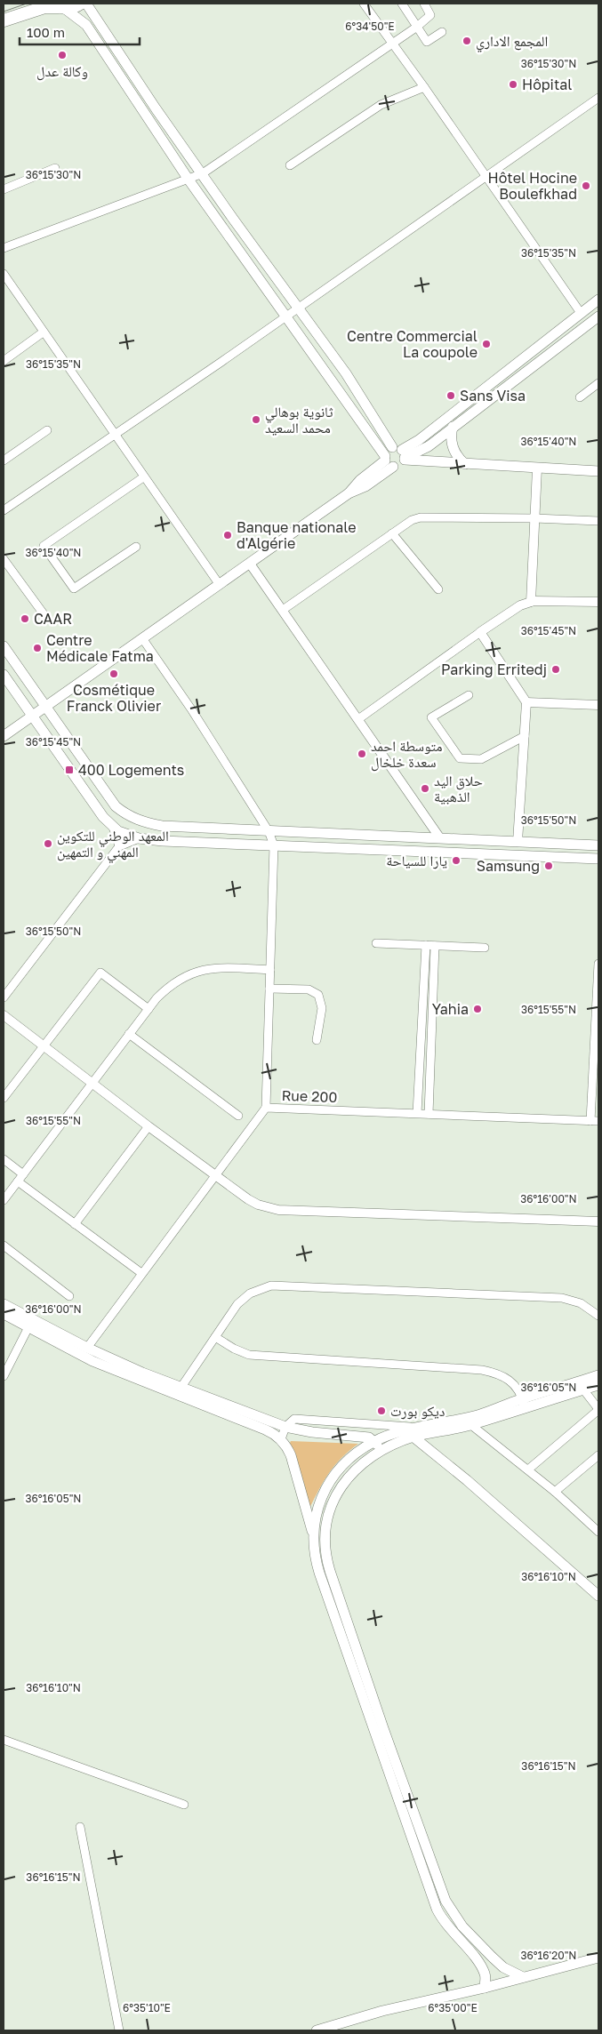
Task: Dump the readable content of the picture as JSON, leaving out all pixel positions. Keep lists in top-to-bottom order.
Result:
{
  "streets": {
    "street": ["Rue 200"]
  },
  "places": {
    "other": [
      "المجمع الاداري",
      "وكالة عدل",
      "Hôpital",
      "Hôtel Hocine Boulefkhad",
      "Centre Commercial La coupole",
      "Sans Visa",
      "ثانوية بوهالي محمد السعيد",
      "Banque nationale d'Algérie",
      "CAAR",
      "Centre Médicale Fatma",
      "Parking Erritedj",
      "Cosmétique Franck Olivier",
      "متوسطة احمد سعدة خلخال",
      "حلاق اليد الذهبية",
      "المعهد الوطني للتكوين المهني و التمهين",
      "يارا للسياحة",
      "Samsung",
      "Yahia",
      "ديكو بورت"
    ],
    "transit": ["400 Logements"]
  },
  "scale_bar": "100 m",
  "coordinates": [
    "6°34'50\"E",
    "36°15'30\"N",
    "36°15'35\"N",
    "36°15'40\"N",
    "36°15'45\"N",
    "36°15'50\"N",
    "36°15'55\"N",
    "36°16'00\"N",
    "36°16'05\"N",
    "36°16'10\"N",
    "36°16'15\"N",
    "36°16'20\"N",
    "6°35'10\"E",
    "6°35'00\"E"
  ]
}
